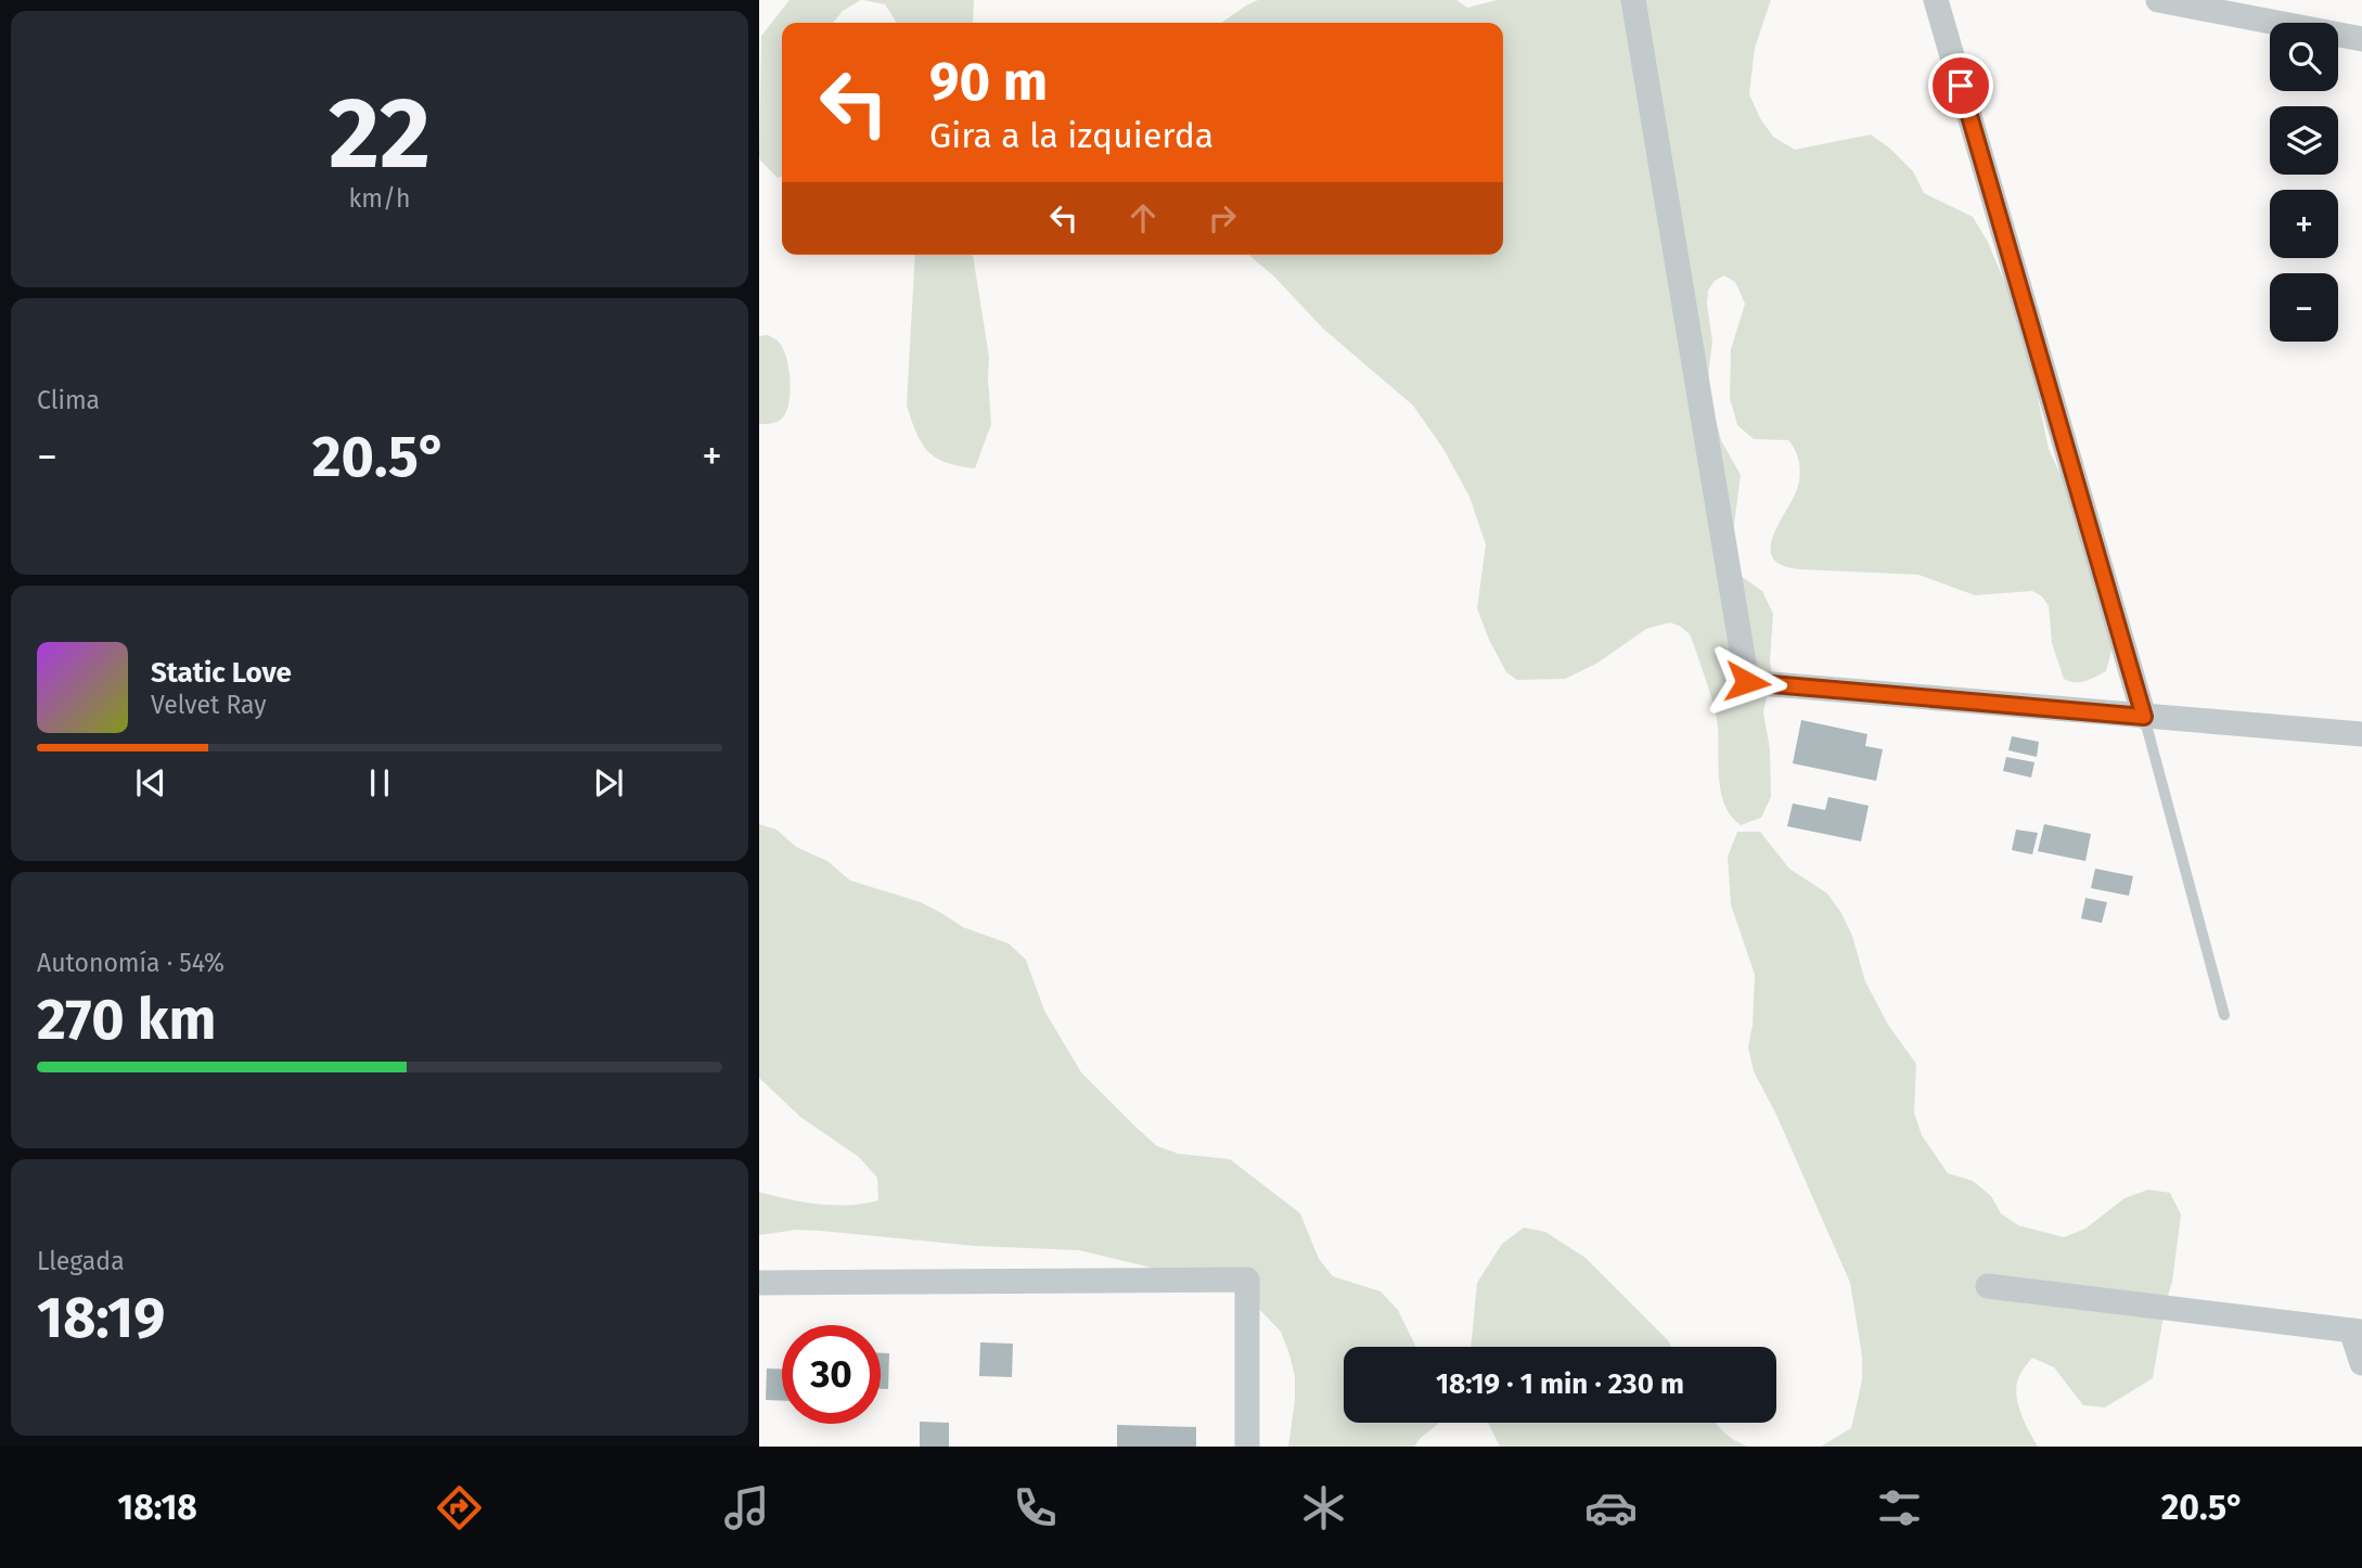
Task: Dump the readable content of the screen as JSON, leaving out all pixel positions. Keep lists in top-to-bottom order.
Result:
{
  "page": {
    "tile": [
      ["22", "km/h"],
      "Clima",
      ["Autonomía · 54%", "270 km"],
      ["Llegada", "18:19"]
    ],
    "map_buttons": ["+", "−"],
    "turn": ["90 m", "Gira a la izquierda"],
    "heat": ["−", "20.5°", "+"],
    "song": ["Static Love", "Velvet Ray"],
    "limit": "30",
    "trip": "18:19 · 1 min · 230 m",
    "tabs": ["18:18", "20.5°"]
  }
}
